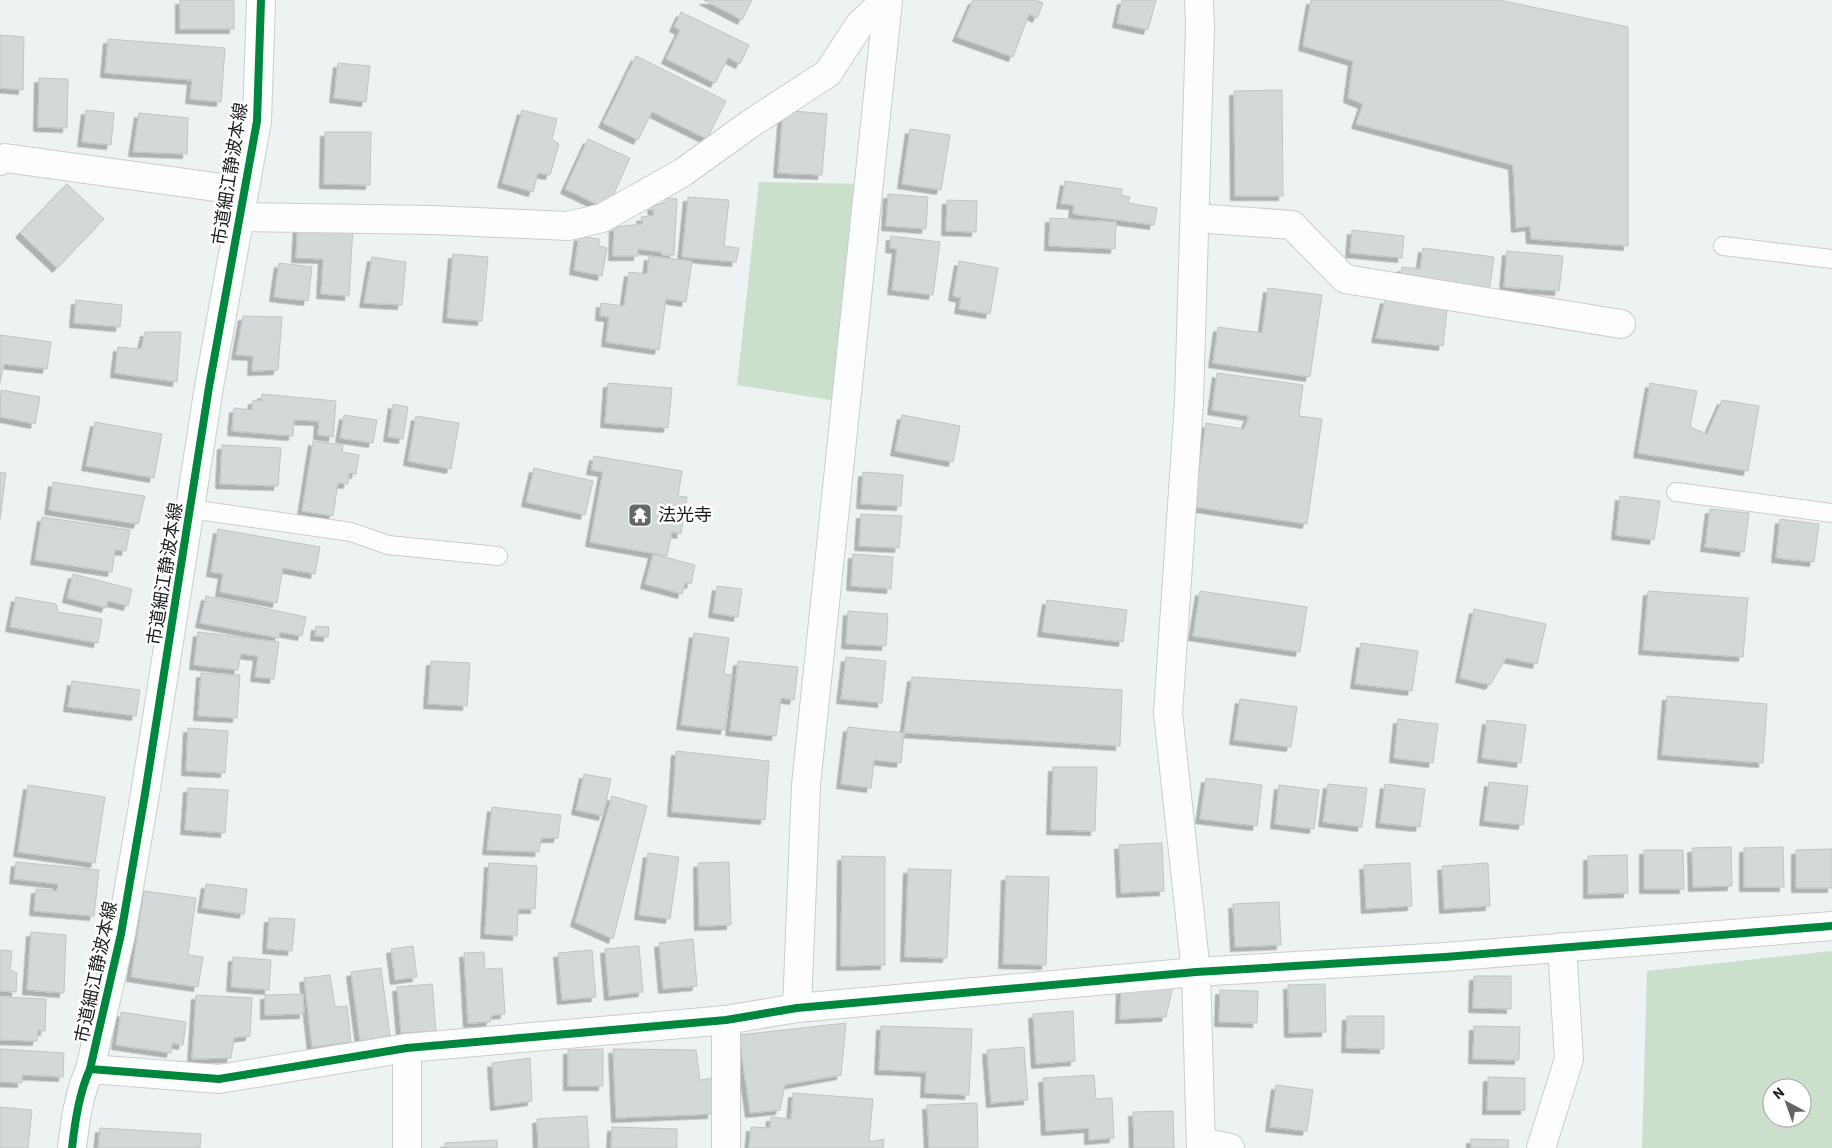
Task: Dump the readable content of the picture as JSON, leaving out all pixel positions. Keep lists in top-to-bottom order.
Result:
{
  "streets": {
    "street": ["市道細江静波本線"]
  },
  "places": {
    "temple": ["法光寺"]
  },
  "north": "top left"
}
